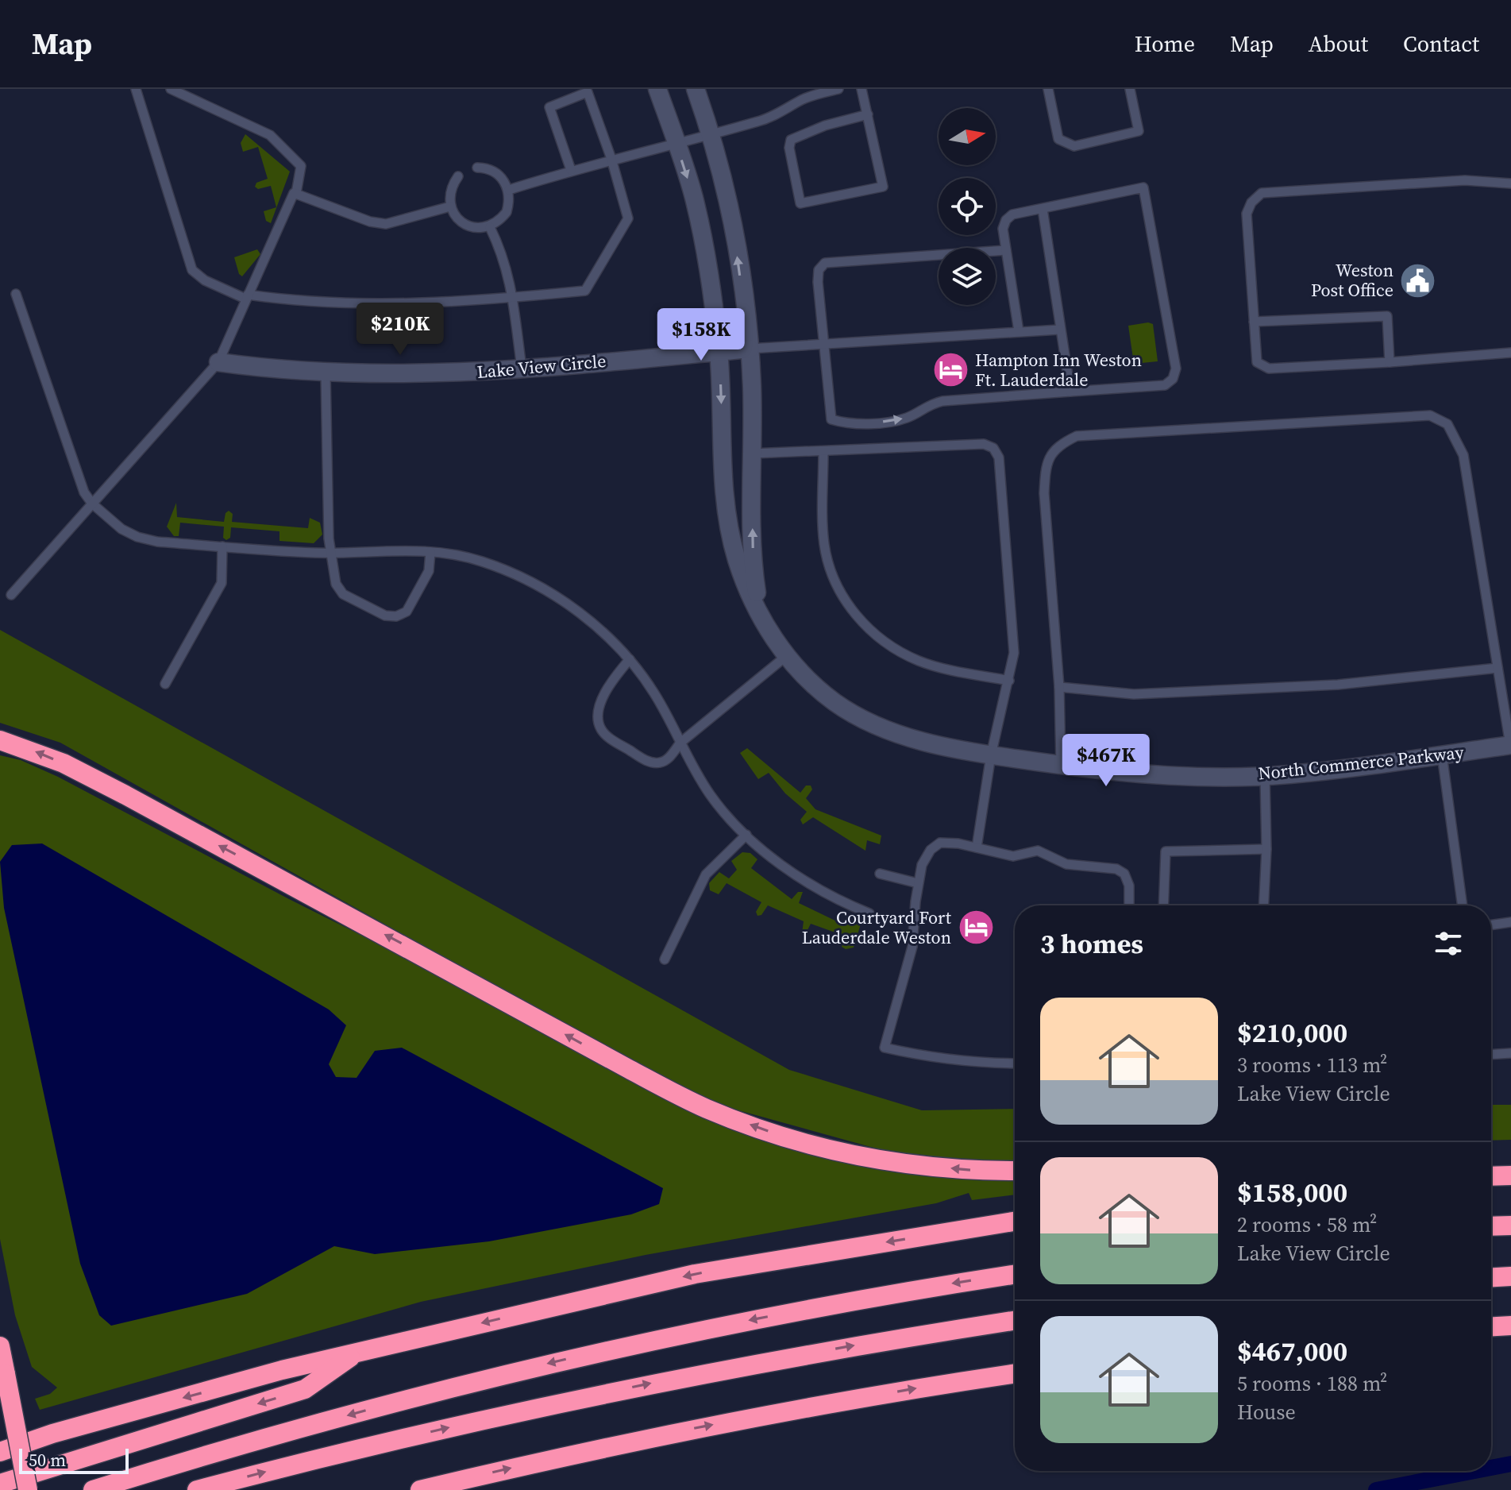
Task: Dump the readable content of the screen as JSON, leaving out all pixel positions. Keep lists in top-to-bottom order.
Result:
{
  "streets": {
    "street": ["Lake View Circle", "North Commerce Parkway"]
  },
  "crossings": [
    ["Lake View Circle", "North Commerce Parkway"]
  ],
  "places": {
    "public building": ["Weston Post Office"],
    "hotel": ["Hampton Inn Weston Ft. Lauderdale", "Courtyard Fort Lauderdale Weston"]
  },
  "scale_bar": "50 m",
  "north": "right",
  "page": {
    "header": "Map",
    "nav": [
      "Home",
      "Map",
      "About",
      "Contact"
    ],
    "price": ["$210K", "$158K", "$467K"],
    "heading": "3 homes",
    "list": [
      {
        "name": "$210,000",
        "note": "3 rooms · 113 m² · Lake View Circle"
      },
      {
        "name": "$158,000",
        "note": "2 rooms · 58 m² · Lake View Circle"
      },
      {
        "name": "$467,000",
        "note": "5 rooms · 188 m² · House"
      }
    ],
    "scale": "50 m"
  }
}
